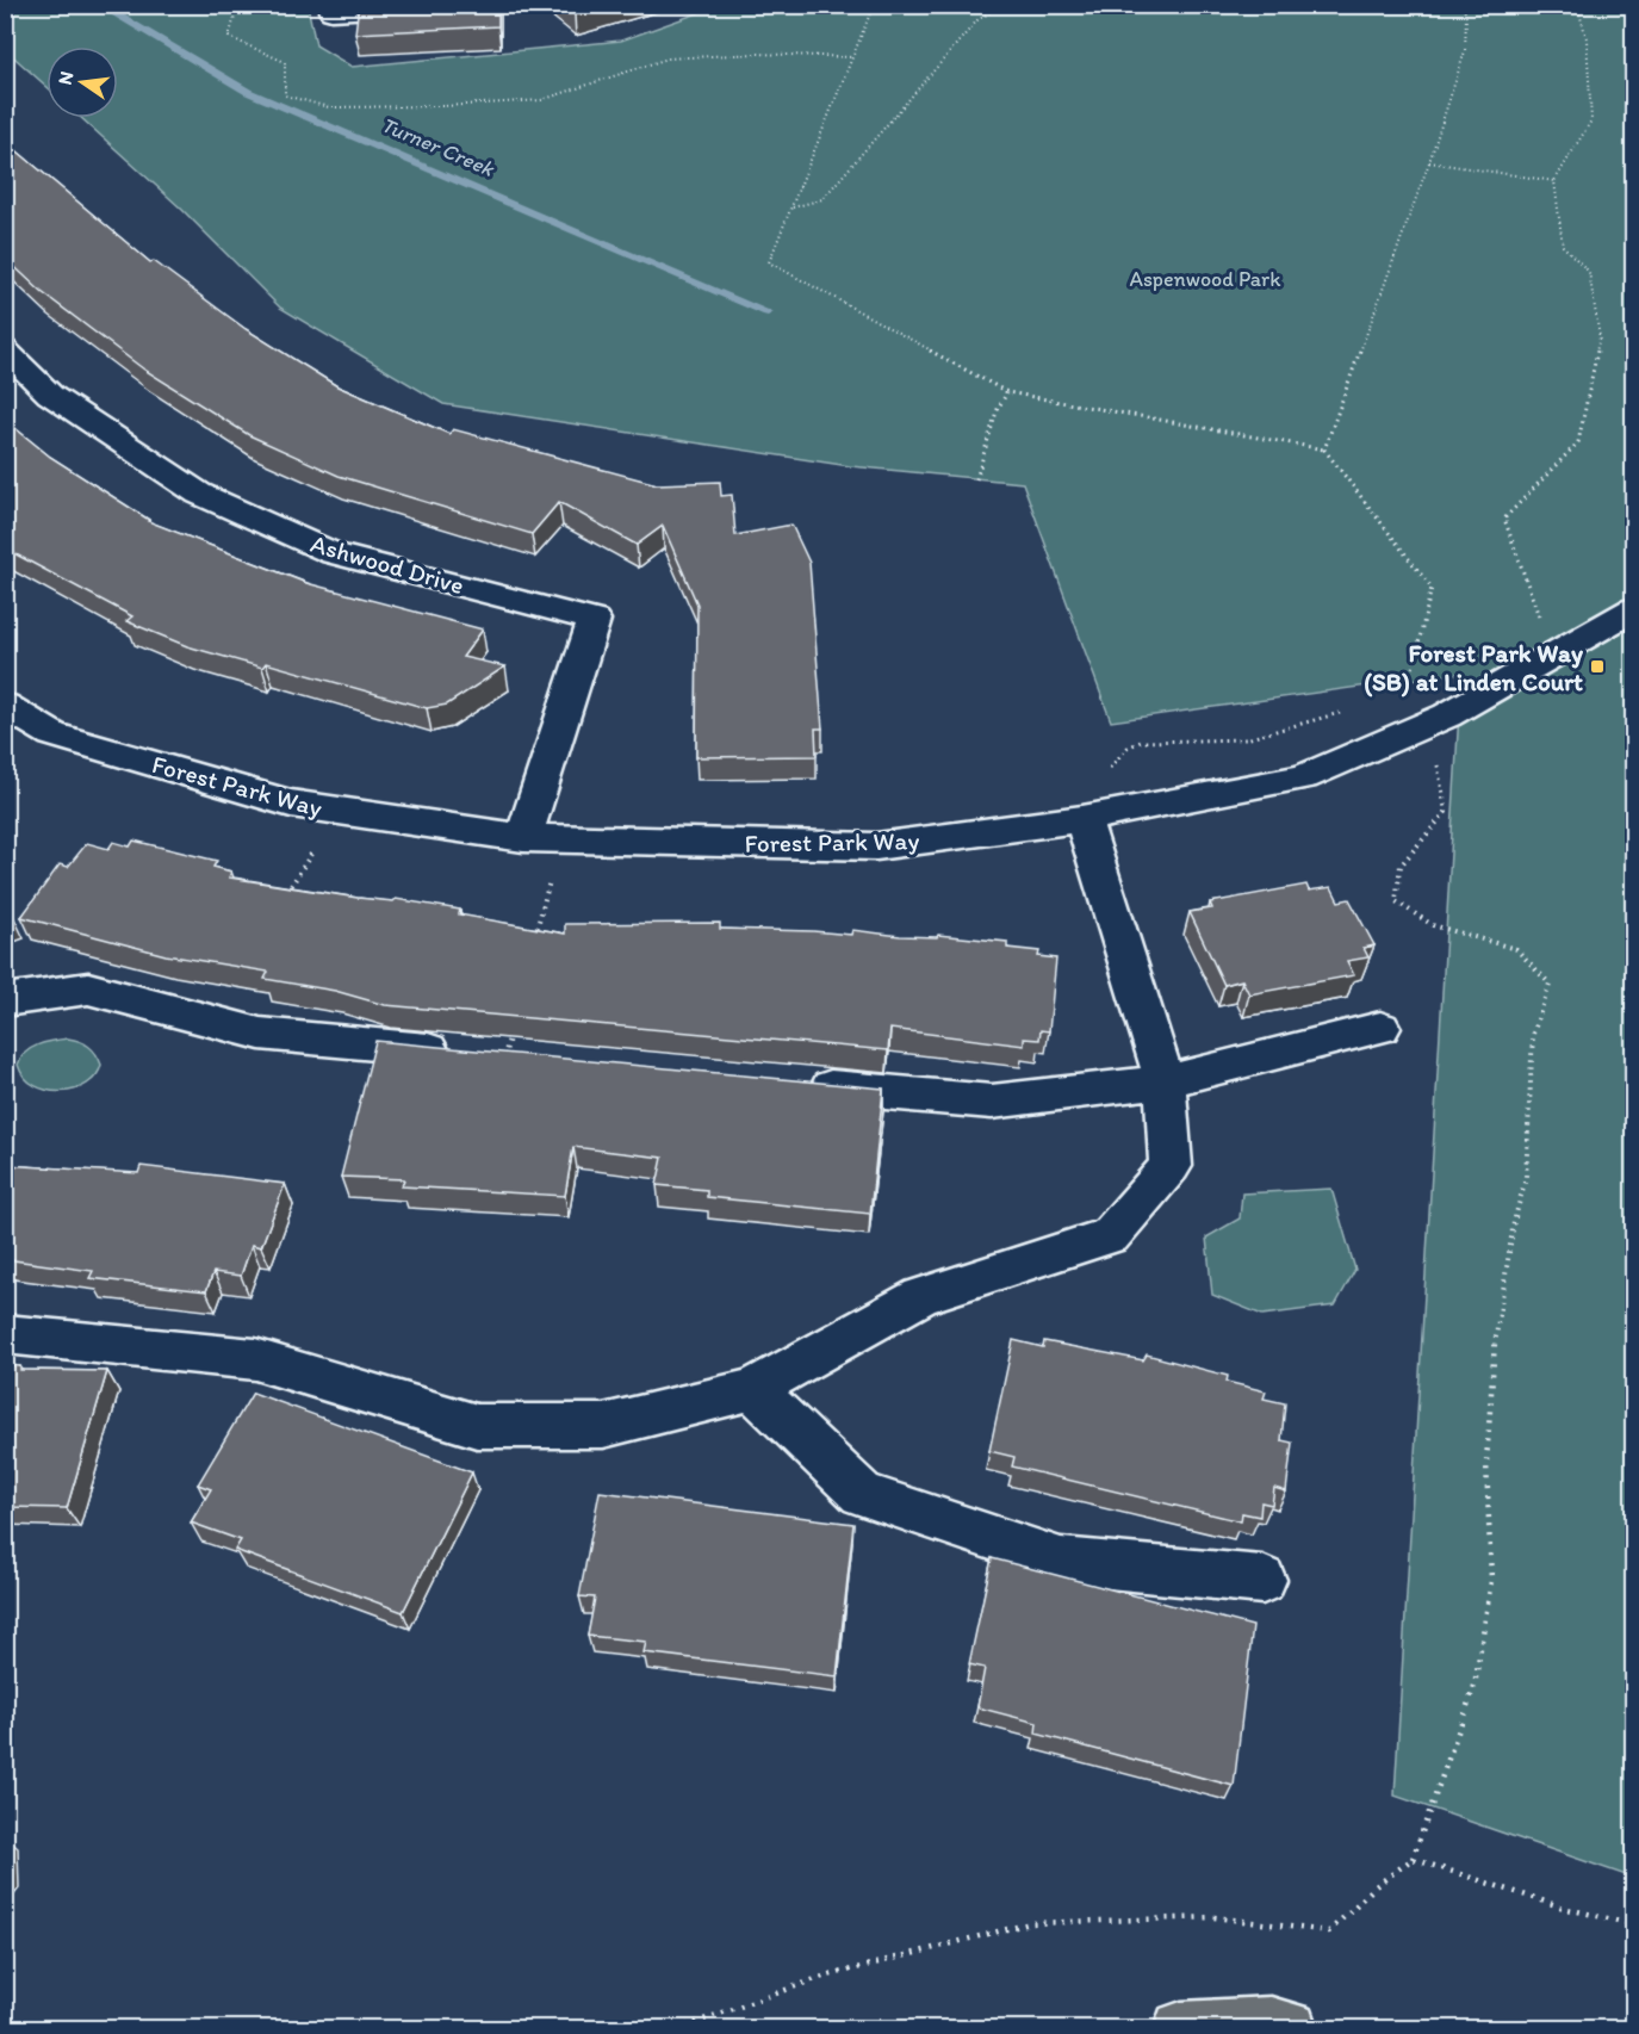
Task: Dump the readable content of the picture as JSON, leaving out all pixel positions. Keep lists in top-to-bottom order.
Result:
{
  "streets": {
    "street": ["Ashwood Drive", "Forest Park Way"]
  },
  "crossings": [
    ["Ashwood Drive", "Forest Park Way"]
  ],
  "water": ["Turner Creek"],
  "parks": ["Aspenwood Park"],
  "places": {
    "transit": ["Forest Park Way (SB) at Linden Court"]
  },
  "north": "left"
}
